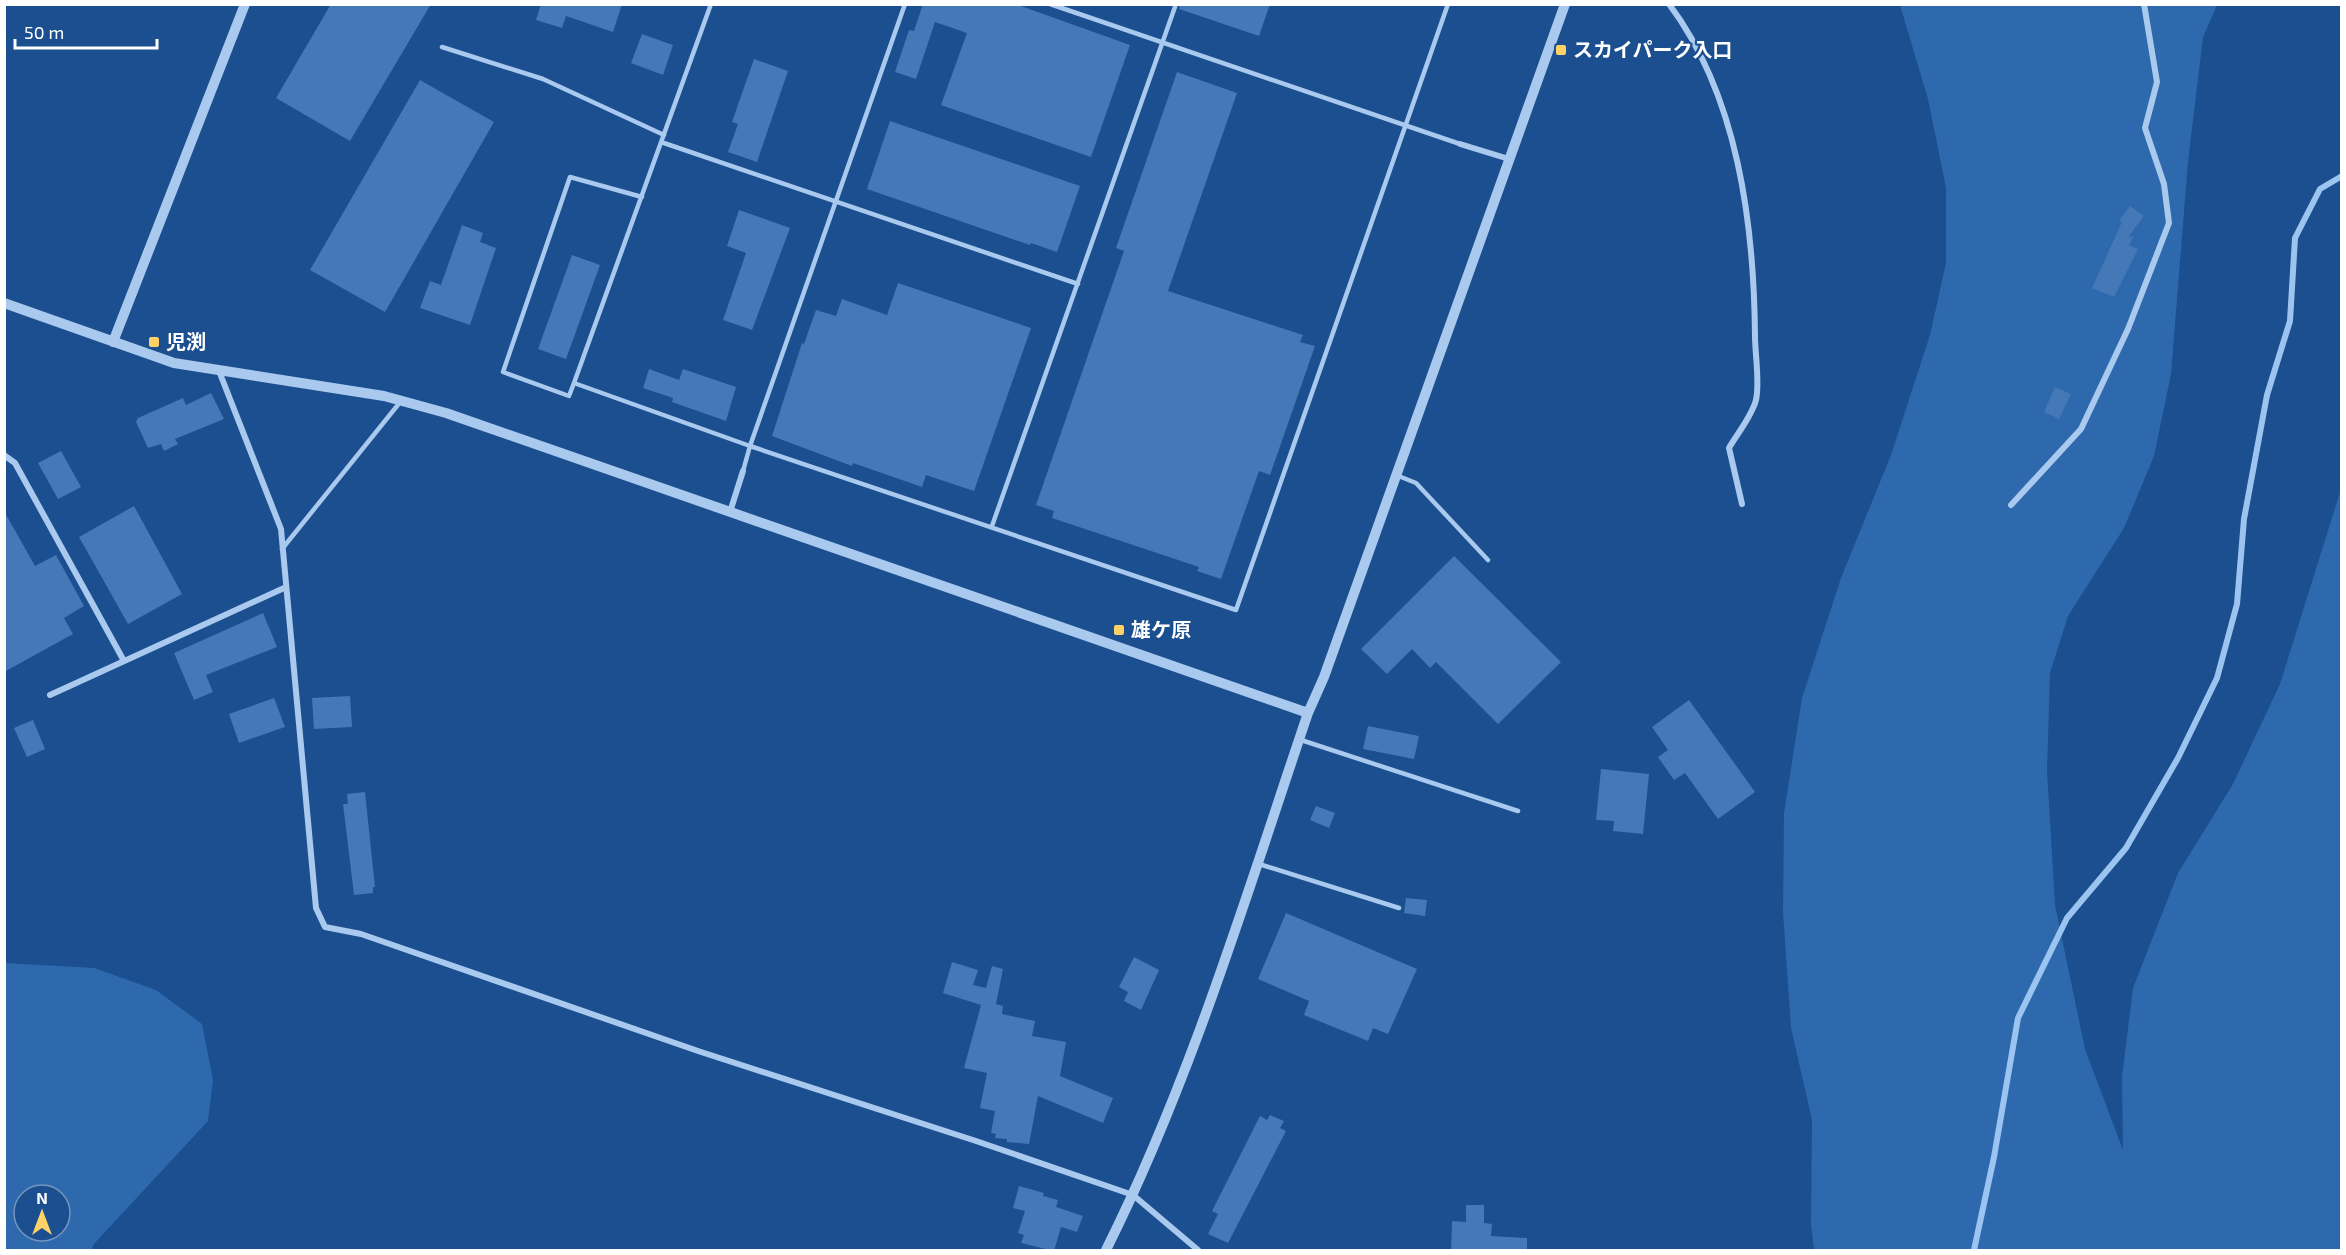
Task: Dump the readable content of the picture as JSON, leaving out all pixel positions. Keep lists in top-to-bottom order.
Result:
{
  "places": {
    "transit": ["スカイパーク入口", "児渕", "雄ケ原"]
  },
  "scale_bar": "50 m",
  "north": "top"
}
